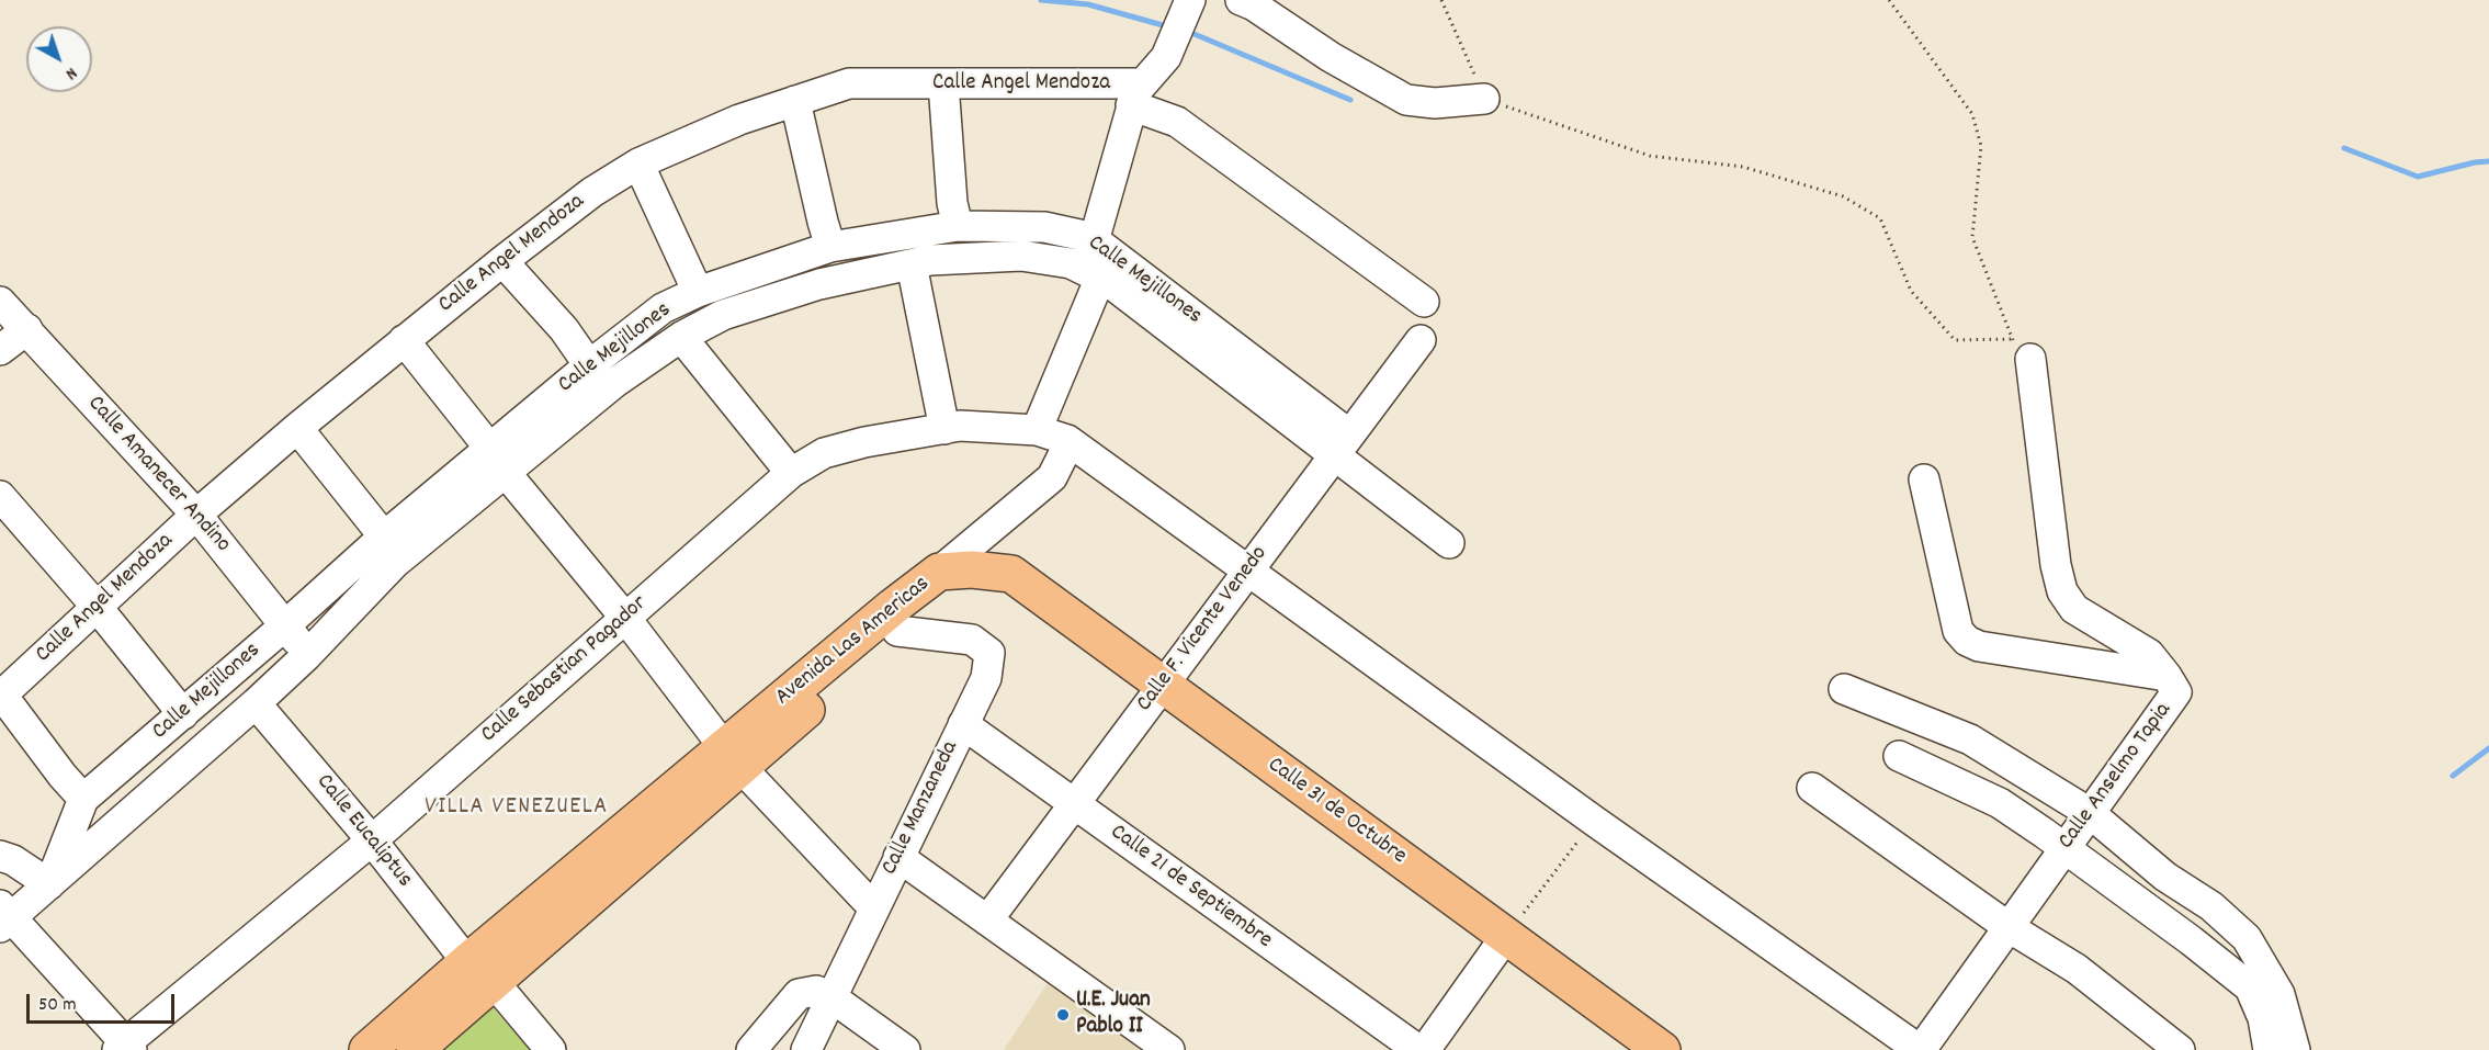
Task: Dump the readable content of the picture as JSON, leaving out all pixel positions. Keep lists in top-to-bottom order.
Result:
{
  "streets": {
    "main road": ["Avenida Las Americas", "Calle 31 de Octubre"],
    "street": [
      "Calle Angel Mendoza",
      "Calle Mejillones",
      "Calle Amanecer Andino",
      "Calle F. Vicente Venedo",
      "Calle Sebastian Pagador",
      "Calle Anselmo Tapia",
      "Calle Manzaneda",
      "Calle Eucaliptus",
      "Calle 21 de Septiembre"
    ]
  },
  "crossings": [
    ["Calle Angel Mendoza", "Calle Amanecer Andino"],
    ["Calle Mejillones", "Calle Amanecer Andino"],
    ["Calle Mejillones", "Calle F. Vicente Venedo"],
    ["Calle Mejillones", "Calle Eucaliptus"],
    ["Calle F. Vicente Venedo", "Calle Sebastian Pagador"],
    ["Calle F. Vicente Venedo", "Calle 31 de Octubre"],
    ["Calle F. Vicente Venedo", "Calle 21 de Septiembre"],
    ["Avenida Las Americas", "Calle Manzaneda"],
    ["Avenida Las Americas", "Calle 31 de Octubre"],
    ["Avenida Las Americas", "Calle Eucaliptus"],
    ["Calle Sebastian Pagador", "Calle Anselmo Tapia"],
    ["Calle Sebastian Pagador", "Calle Eucaliptus"],
    ["Calle Manzaneda", "Calle 21 de Septiembre"]
  ],
  "districts": ["VILLA VENEZUELA"],
  "places": ["U.E. Juan Pablo II"],
  "scale_bar": "50 m",
  "north": "bottom right"
}
